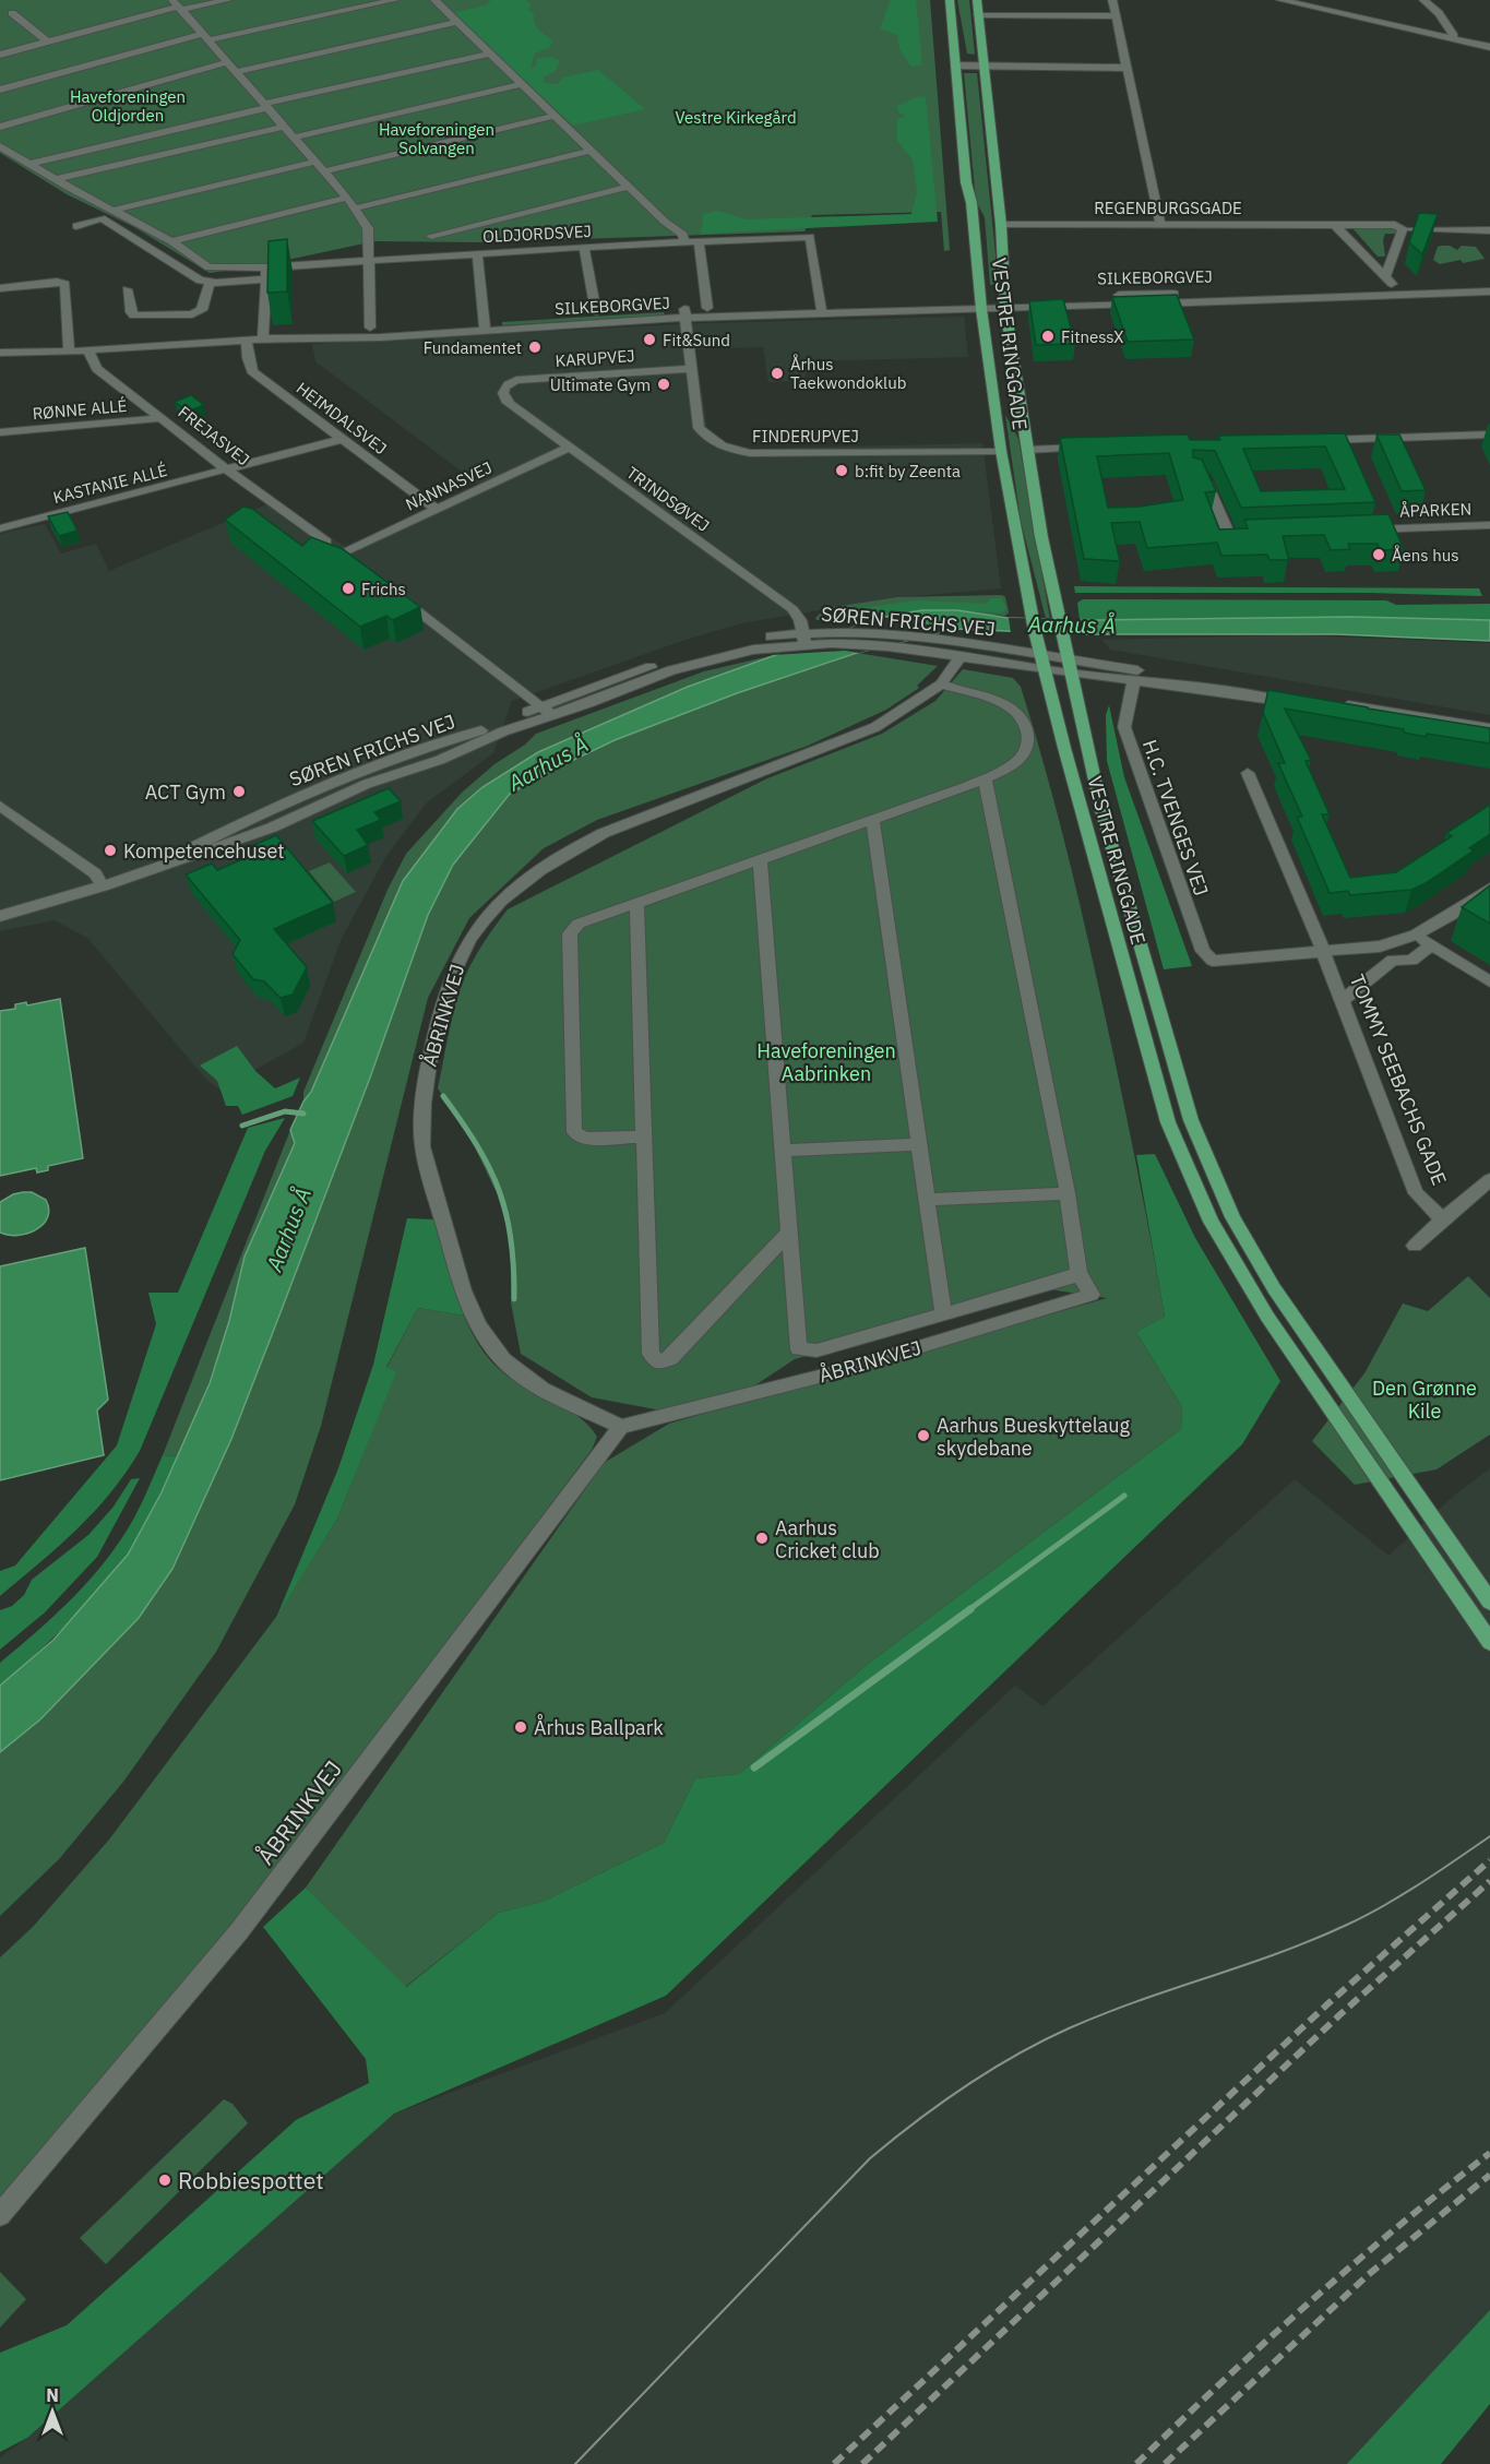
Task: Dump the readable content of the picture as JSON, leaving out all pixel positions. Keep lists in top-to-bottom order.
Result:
{
  "streets": {
    "main road": ["VESTRE RINGGADE"],
    "street": [
      "REGENBURGSGADE",
      "OLDJORDSVEJ",
      "SILKEBORGVEJ",
      "KARUPVEJ",
      "RØNNE ALLÉ",
      "HEIMDALSVEJ",
      "FREJASVEJ",
      "FINDERUPVEJ",
      "KASTANIE ALLÉ",
      "NANNASVEJ",
      "TRINDSØVEJ",
      "ÅPARKEN",
      "SØREN FRICHS VEJ",
      "H.C. TVENGES VEJ",
      "ÅBRINKVEJ",
      "TOMMY SEEBACHS GADE"
    ]
  },
  "crossings": [
    ["REGENBURGSGADE", "VESTRE RINGGADE"],
    ["OLDJORDSVEJ", "SILKEBORGVEJ"],
    ["SILKEBORGVEJ", "VESTRE RINGGADE"],
    ["SILKEBORGVEJ", "HEIMDALSVEJ"],
    ["SILKEBORGVEJ", "FREJASVEJ"],
    ["SILKEBORGVEJ", "FINDERUPVEJ"],
    ["VESTRE RINGGADE", "FINDERUPVEJ"],
    ["VESTRE RINGGADE", "SØREN FRICHS VEJ"],
    ["KARUPVEJ", "FINDERUPVEJ"],
    ["KARUPVEJ", "TRINDSØVEJ"],
    ["RØNNE ALLÉ", "FREJASVEJ"],
    ["HEIMDALSVEJ", "KASTANIE ALLÉ"],
    ["HEIMDALSVEJ", "NANNASVEJ"],
    ["FREJASVEJ", "KASTANIE ALLÉ"],
    ["FREJASVEJ", "NANNASVEJ"],
    ["NANNASVEJ", "TRINDSØVEJ"],
    ["TRINDSØVEJ", "SØREN FRICHS VEJ"],
    ["SØREN FRICHS VEJ", "H.C. TVENGES VEJ"],
    ["SØREN FRICHS VEJ", "ÅBRINKVEJ"],
    ["H.C. TVENGES VEJ", "TOMMY SEEBACHS GADE"]
  ],
  "water": ["Aarhus Å"],
  "parks": [
    "Haveforeningen Oldjorden",
    "Vestre Kirkegård",
    "Haveforeningen Solvangen",
    "Haveforeningen Aabrinken",
    "Den Grønne Kile"
  ],
  "places": [
    "FitnessX",
    "Fit&Sund",
    "Fundamentet",
    "Århus Taekwondoklub",
    "Ultimate Gym",
    "b:fit by Zeenta",
    "Åens hus",
    "Frichs",
    "ACT Gym",
    "Kompetencehuset",
    "Aarhus Bueskyttelaug skydebane",
    "Aarhus Cricket club",
    "Århus Ballpark",
    "Robbiespottet"
  ],
  "north": "top"
}
